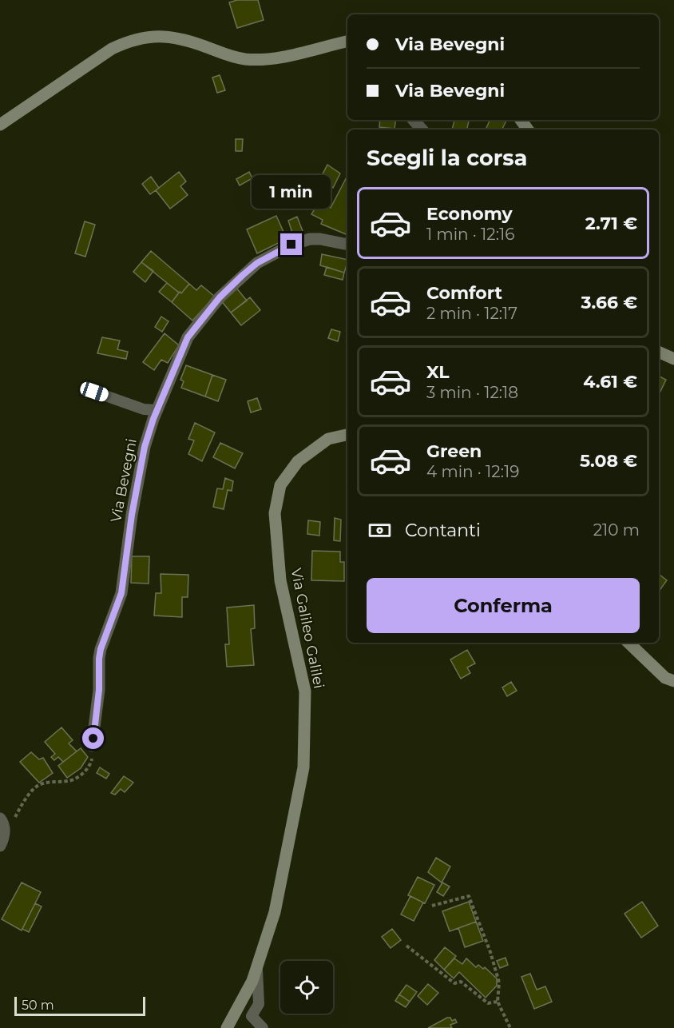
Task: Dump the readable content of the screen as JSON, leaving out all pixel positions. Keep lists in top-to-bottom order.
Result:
{
  "streets": {
    "main road": ["Via Galileo Galilei"],
    "street": ["Via Bevegni"]
  },
  "scale_bar": "50 m",
  "page": {
    "banner": ["Via Bevegni", "Via Bevegni"],
    "heading": "Scegli la corsa",
    "bubble": "1 min",
    "list": [
      {
        "name": "Economy",
        "note": "1 min · 12:16",
        "value": "2.71 €"
      },
      {
        "name": "Comfort",
        "note": "2 min · 12:17",
        "value": "3.66 €"
      },
      {
        "name": "XL",
        "note": "3 min · 12:18",
        "value": "4.61 €"
      },
      {
        "name": "Green",
        "note": "4 min · 12:19",
        "value": "5.08 €"
      }
    ],
    "pay": ["Contanti", "210 m"],
    "buttons": "Conferma",
    "scale": "50 m"
  }
}
